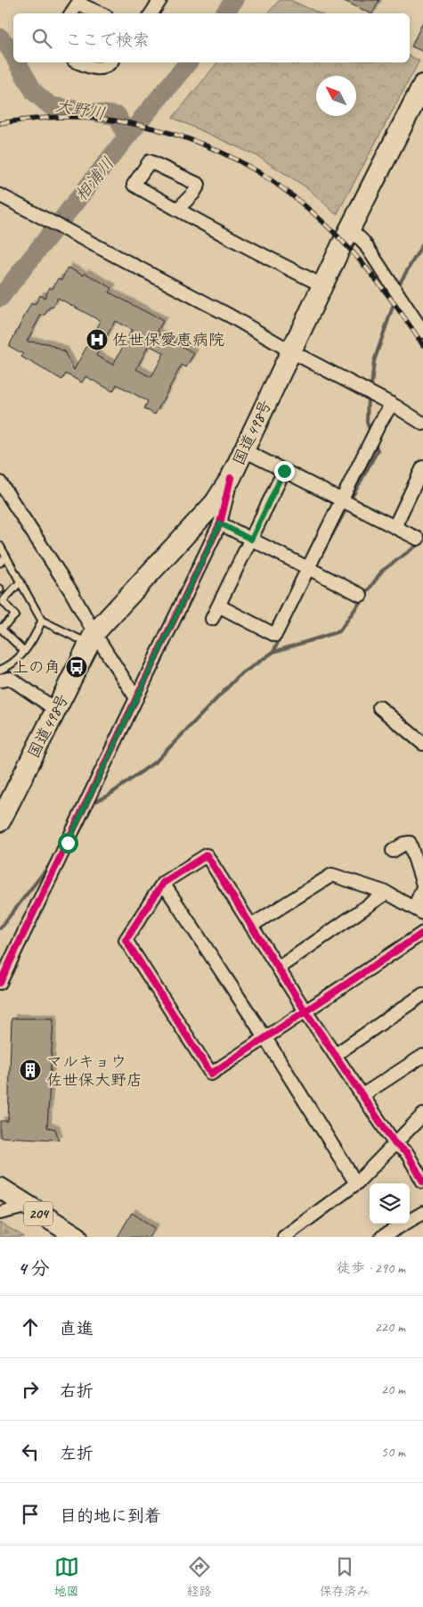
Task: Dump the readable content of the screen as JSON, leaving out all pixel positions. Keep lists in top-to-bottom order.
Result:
{
  "streets": {
    "highway": ["国道498号", "204"]
  },
  "water": ["大野川", "相浦川"],
  "places": {
    "hospital": ["佐世保愛恵病院"],
    "bus stop": ["上の角"],
    "building": ["マルキョウ 佐世保大野店"]
  },
  "north": "top left",
  "page": {
    "search": "ここで検索",
    "heading": ["4 分", "徒歩 · 290 m"],
    "list": [
      ["直進", "220 m"],
      ["右折", "20 m"],
      ["左折", "50 m"],
      "目的地に到着"
    ],
    "nav": ["地図", "経路", "保存済み"]
  }
}
